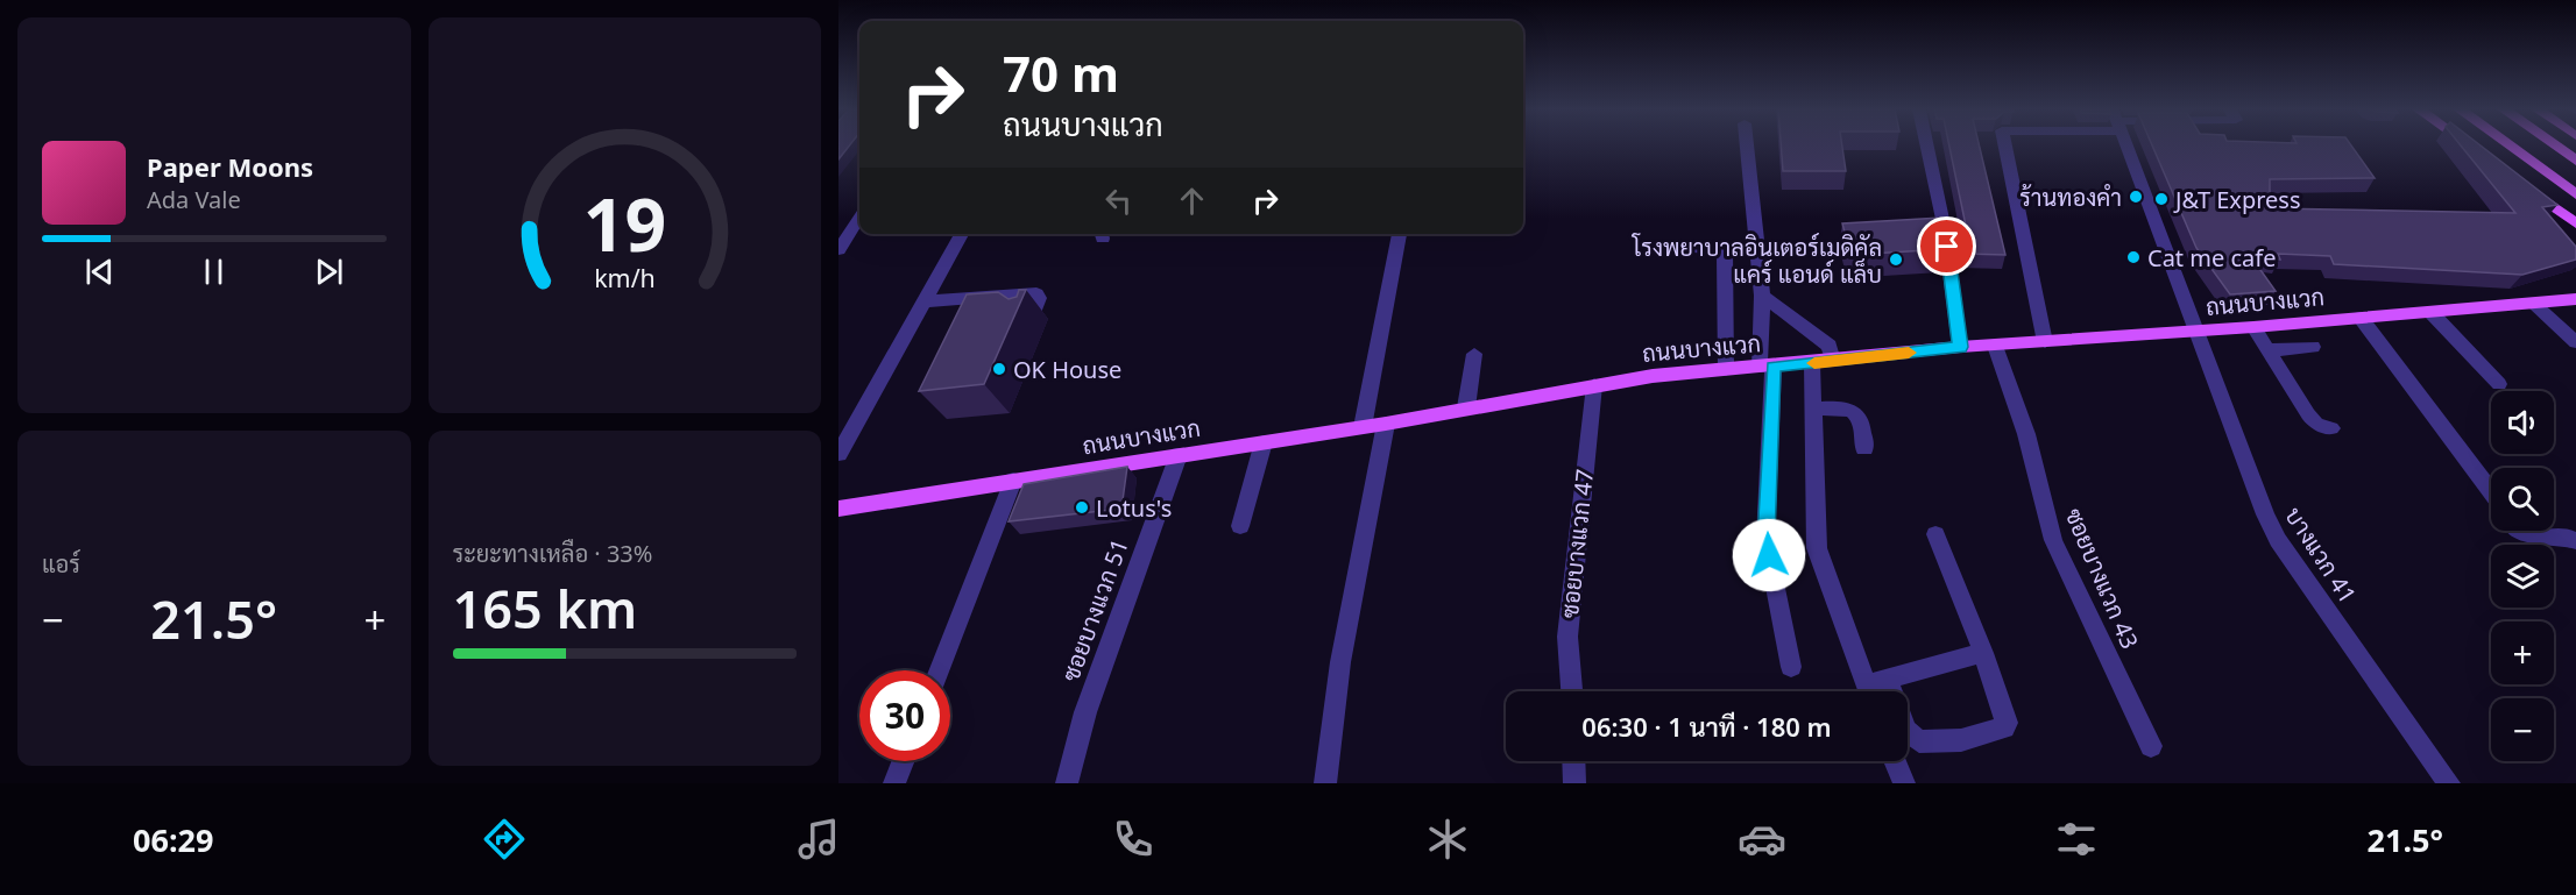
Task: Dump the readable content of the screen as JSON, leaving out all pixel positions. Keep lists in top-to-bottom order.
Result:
{
  "streets": {
    "main road": ["ถนนบางแวก"],
    "street": [
      "ซอยบางแวก 47",
      "บางแวก 41",
      "ซอยบางแวก 43",
      "ซอยบางแวก 51"
    ]
  },
  "crossings": [
    ["ถนนบางแวก", "ซอยบางแวก 47"],
    ["ถนนบางแวก", "บางแวก 41"],
    ["ถนนบางแวก", "ซอยบางแวก 43"],
    ["ถนนบางแวก", "ซอยบางแวก 51"]
  ],
  "places": [
    "ร้านทองคำ",
    "J&T Express",
    "Cat me cafe",
    "โรงพยาบาลอินเตอร์เมดิคัล แคร์ แอนด์ แล็บ",
    "OK House",
    "Lotus's"
  ],
  "page": {
    "turn": ["70 m", "ถนนบางแวก"],
    "song": ["Paper Moons", "Ada Vale"],
    "map_buttons": ["+", "−"],
    "tile": [
      "แอร์",
      ["ระยะทางเหลือ · 33%", "165 km"]
    ],
    "heat": ["−", "21.5°", "+"],
    "limit": "30",
    "trip": "06:30 · 1 นาที · 180 m",
    "tabs": ["06:29", "21.5°"],
    "gauge": ["19", "km/h"]
  }
}
